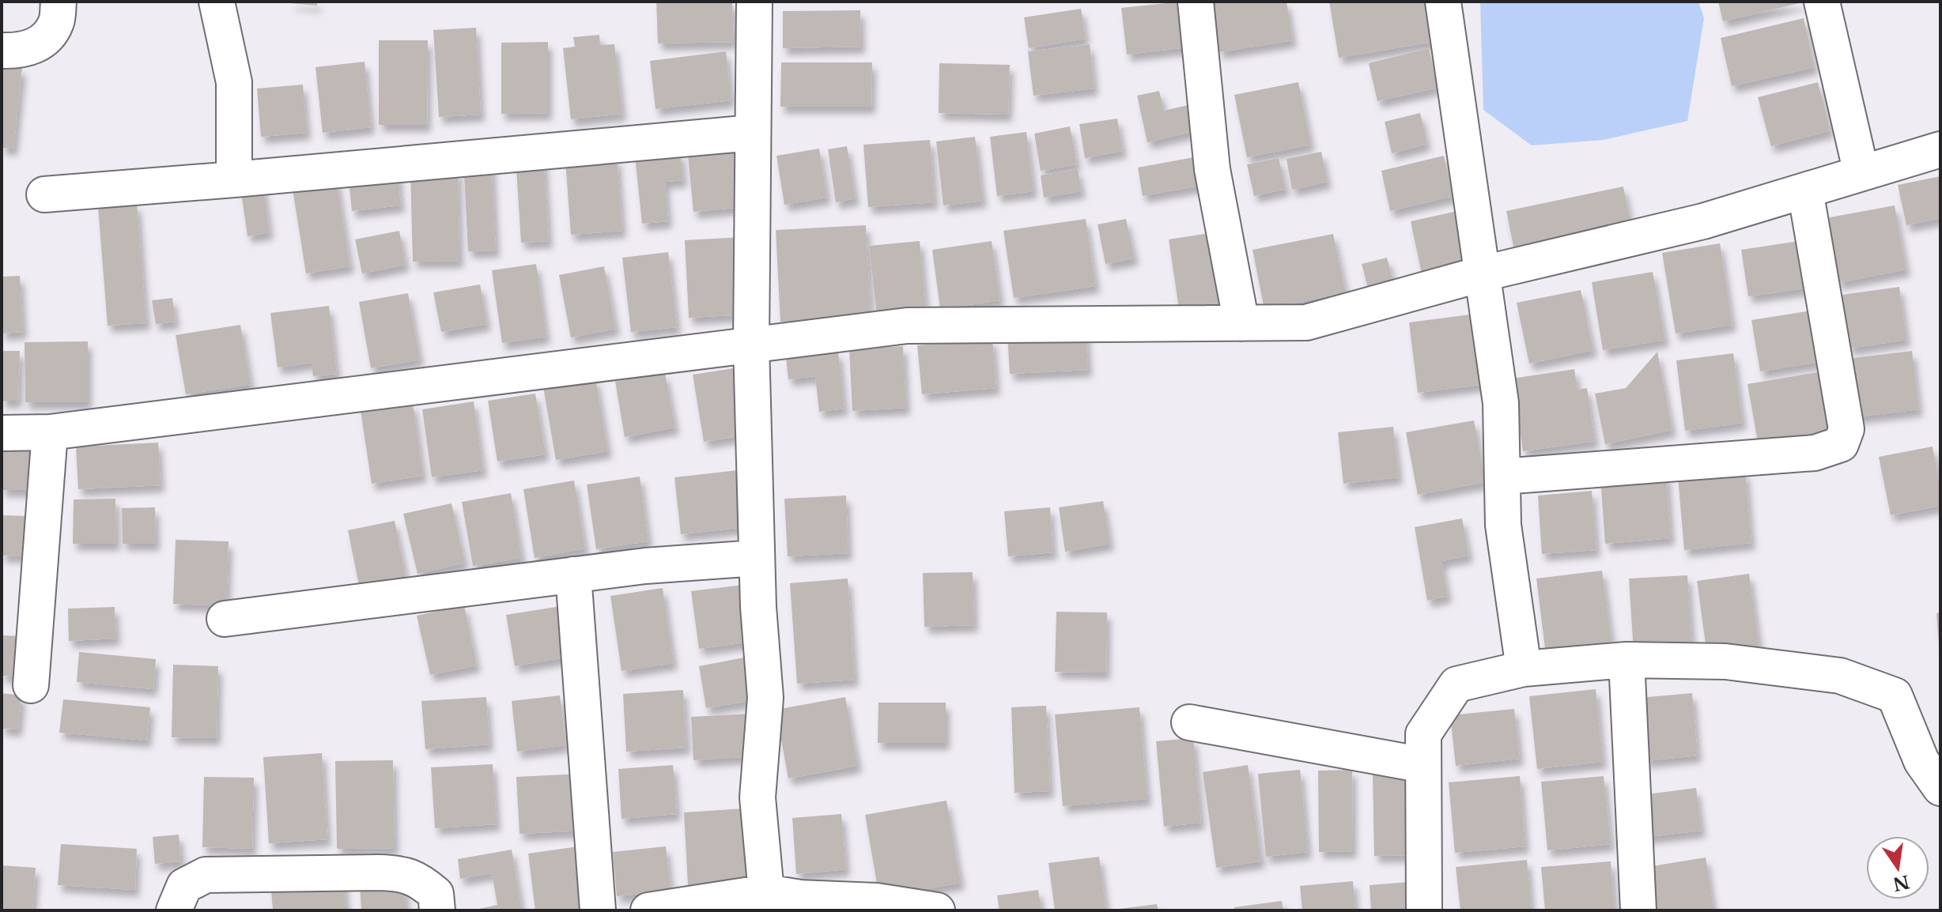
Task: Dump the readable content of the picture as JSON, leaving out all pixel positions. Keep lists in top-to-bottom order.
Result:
{
  "north": "bottom"
}
